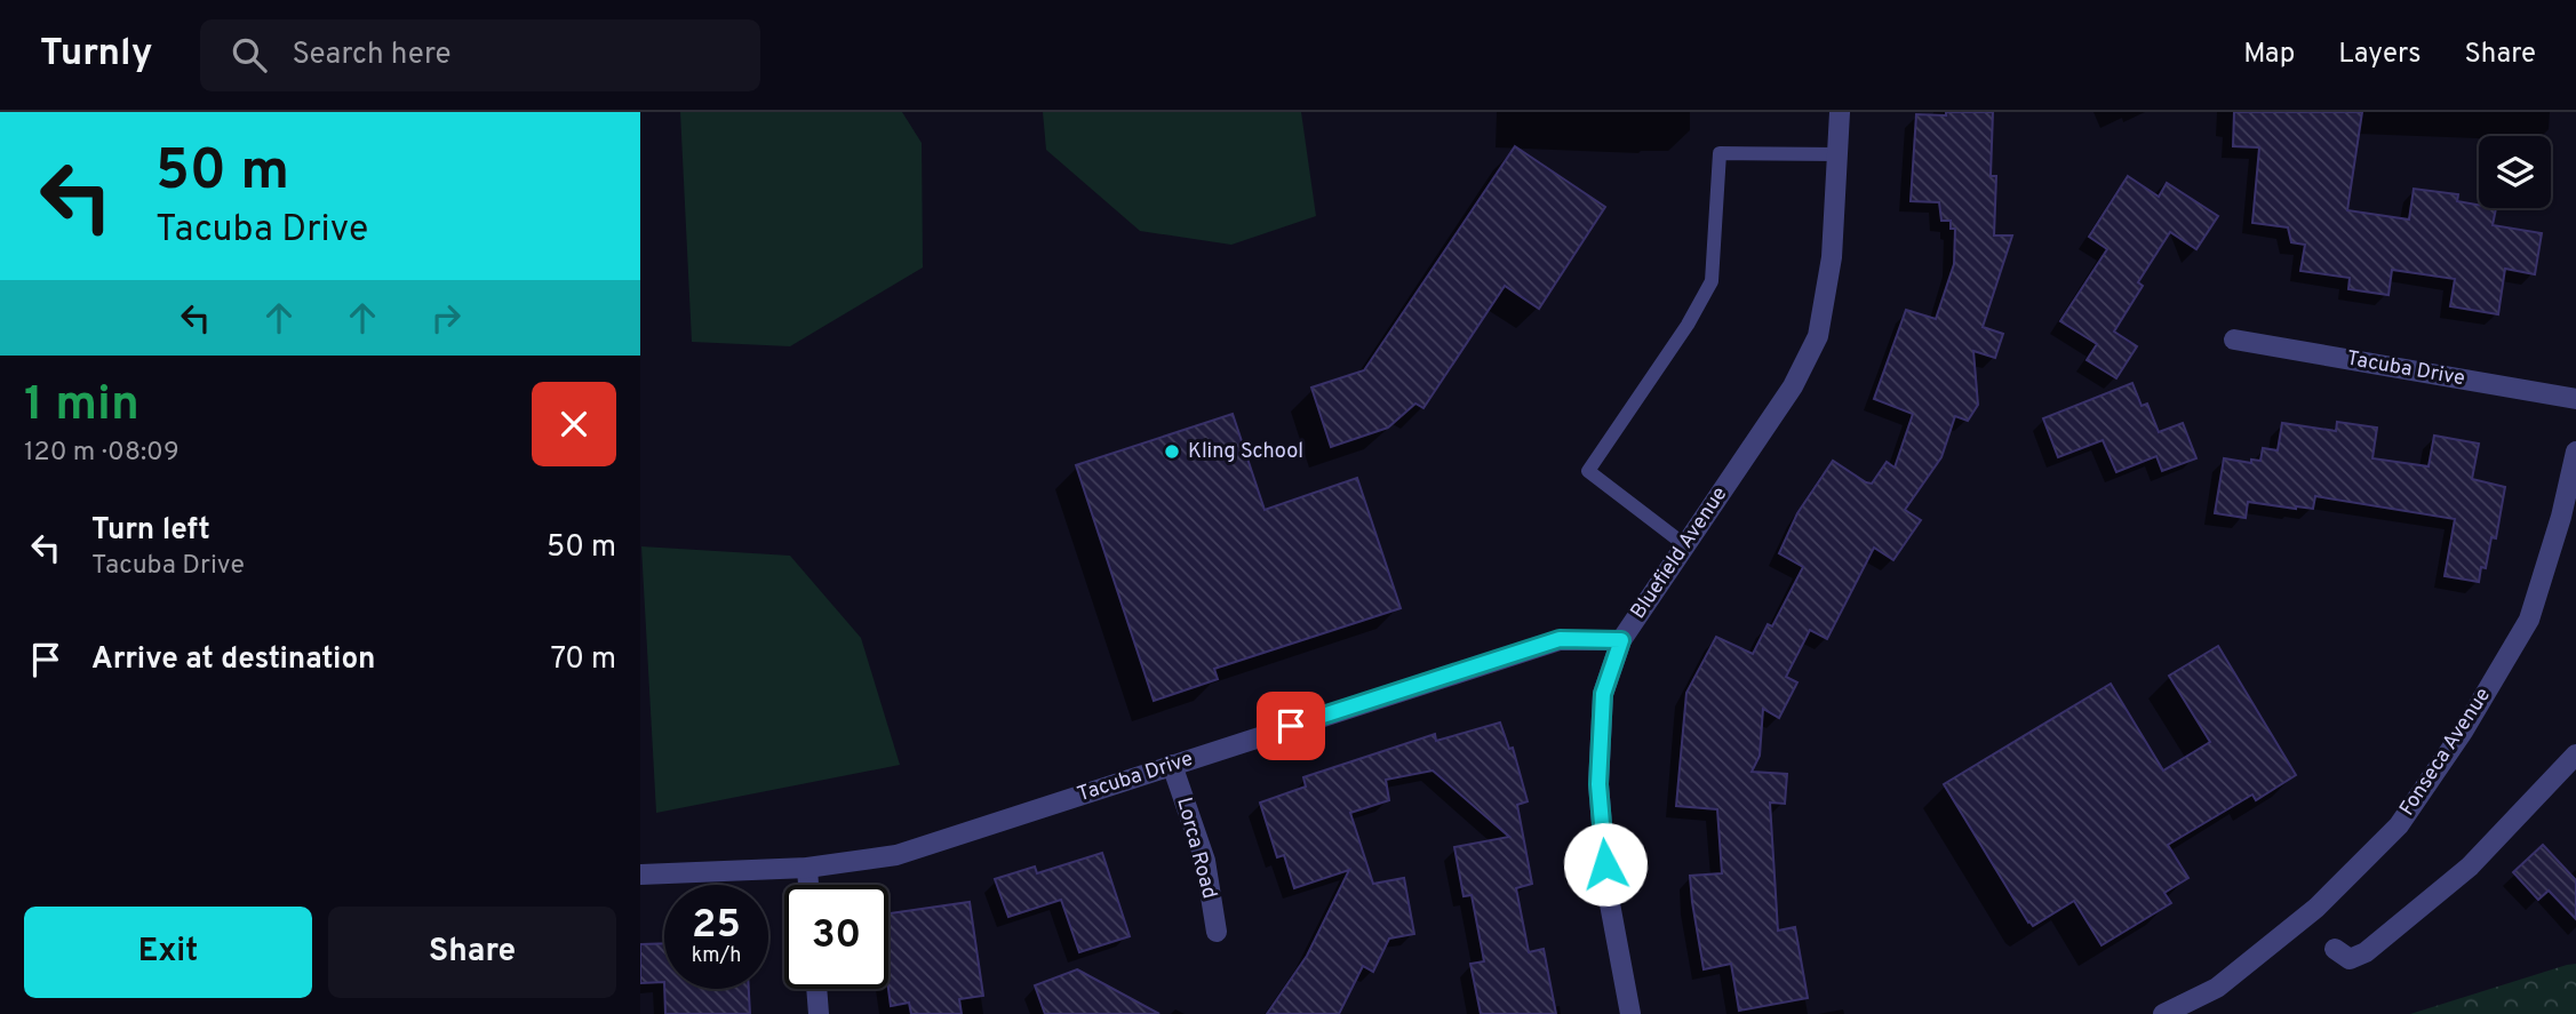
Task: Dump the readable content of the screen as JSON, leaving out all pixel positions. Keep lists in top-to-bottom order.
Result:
{
  "streets": {
    "street": [
      "Tacuba Drive",
      "Bluefield Avenue",
      "Fonseca Avenue",
      "Lorca Road"
    ]
  },
  "crossings": [
    ["Tacuba Drive", "Bluefield Avenue"],
    ["Tacuba Drive", "Lorca Road"]
  ],
  "places": ["Kling School"],
  "page": {
    "header": "Turnly",
    "search": "Search here",
    "nav": ["Map", "Layers", "Share"],
    "turn": ["50 m", "Tacuba Drive"],
    "heading": ["1 min", "120 m · 08:09"],
    "list": [
      {
        "name": "Turn left",
        "note": "Tacuba Drive",
        "value": "50 m"
      },
      {
        "name": "Arrive at destination",
        "value": "70 m"
      }
    ],
    "speed": "25 km/h",
    "limit": "30",
    "buttons": ["Exit", "Share"]
  }
}
